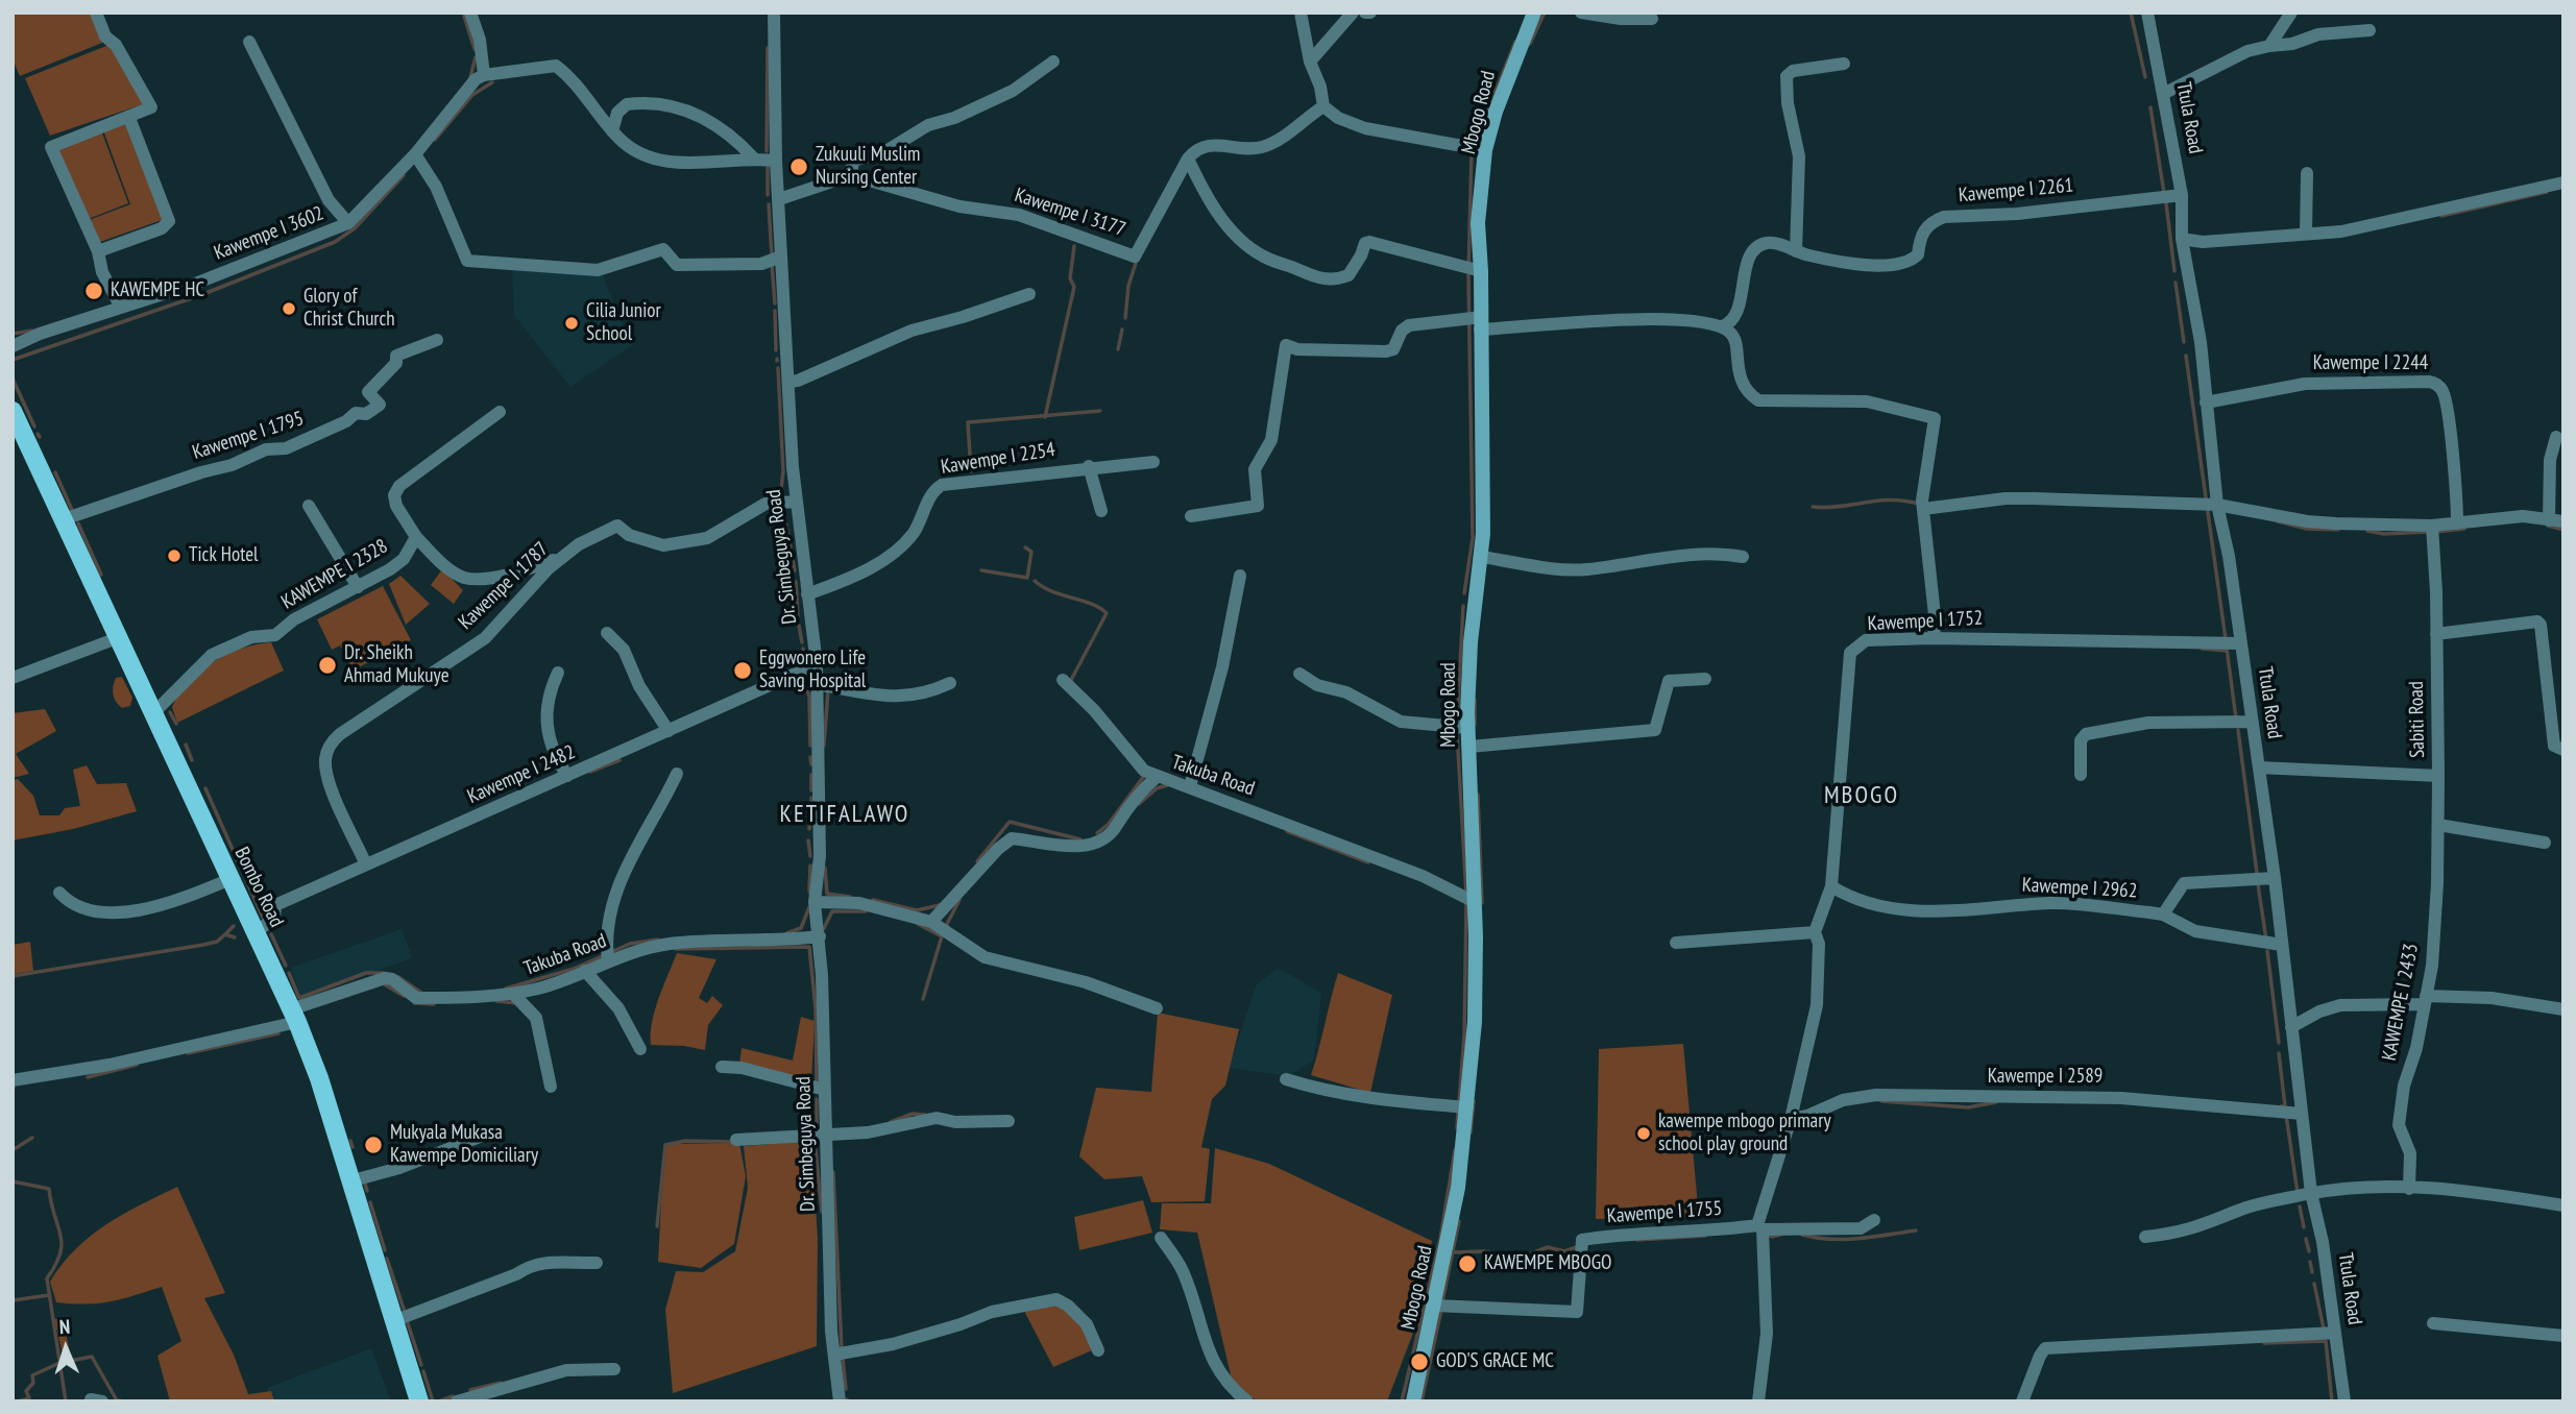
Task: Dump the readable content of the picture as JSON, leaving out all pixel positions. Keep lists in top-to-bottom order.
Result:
{
  "streets": {
    "main road": ["Bombo Road"],
    "street": [
      "Mbogo Road",
      "Ttula Road",
      "Kawempe I 2261",
      "Kawempe I 3177",
      "Kawempe I 3602",
      "Kawempe I 2244",
      "Kawempe I 1795",
      "Kawempe I 2254",
      "Dr. Simbeguya Road",
      "KAWEMPE I 2328",
      "Kawempe I 1787",
      "Kawempe I 1752",
      "Sabiti Road",
      "Kawempe I 2482",
      "Takuba Road",
      "Kawempe I 2962",
      "KAWEMPE I 2433",
      "Kawempe I 2589",
      "Kawempe I 1755"
    ]
  },
  "crossings": [
    ["Mbogo Road", "Takuba Road"],
    ["Mbogo Road", "Kawempe I 1755"],
    ["Ttula Road", "Kawempe I 2261"],
    ["Ttula Road", "Kawempe I 2244"],
    ["Ttula Road", "Kawempe I 1752"],
    ["Ttula Road", "Sabiti Road"],
    ["Ttula Road", "Kawempe I 2962"],
    ["Ttula Road", "Kawempe I 2589"],
    ["Kawempe I 1795", "Bombo Road"],
    ["Kawempe I 2254", "Dr. Simbeguya Road"],
    ["Dr. Simbeguya Road", "Kawempe I 1787"],
    ["Dr. Simbeguya Road", "Kawempe I 2482"],
    ["Dr. Simbeguya Road", "Takuba Road"],
    ["KAWEMPE I 2328", "Bombo Road"],
    ["Kawempe I 1787", "Kawempe I 2482"],
    ["Kawempe I 1752", "Kawempe I 2962"],
    ["Kawempe I 1752", "Kawempe I 2589"],
    ["Kawempe I 1752", "Kawempe I 1755"],
    ["Sabiti Road", "KAWEMPE I 2433"],
    ["Kawempe I 2482", "Bombo Road"],
    ["Takuba Road", "Bombo Road"]
  ],
  "districts": ["MBOGO", "KETIFALAWO"],
  "places": [
    "Zukuuli Muslim Nursing Center",
    "KAWEMPE HC",
    "Glory of Christ Church",
    "Cilia Junior School",
    "Tick Hotel",
    "Dr. Sheikh Ahmad Mukuye",
    "Eggwonero Life Saving Hospital",
    "kawempe mbogo primary school play ground",
    "Mukyala Mukasa Kawempe Domiciliary",
    "KAWEMPE MBOGO",
    "GOD'S GRACE MC"
  ],
  "north": "top"
}
